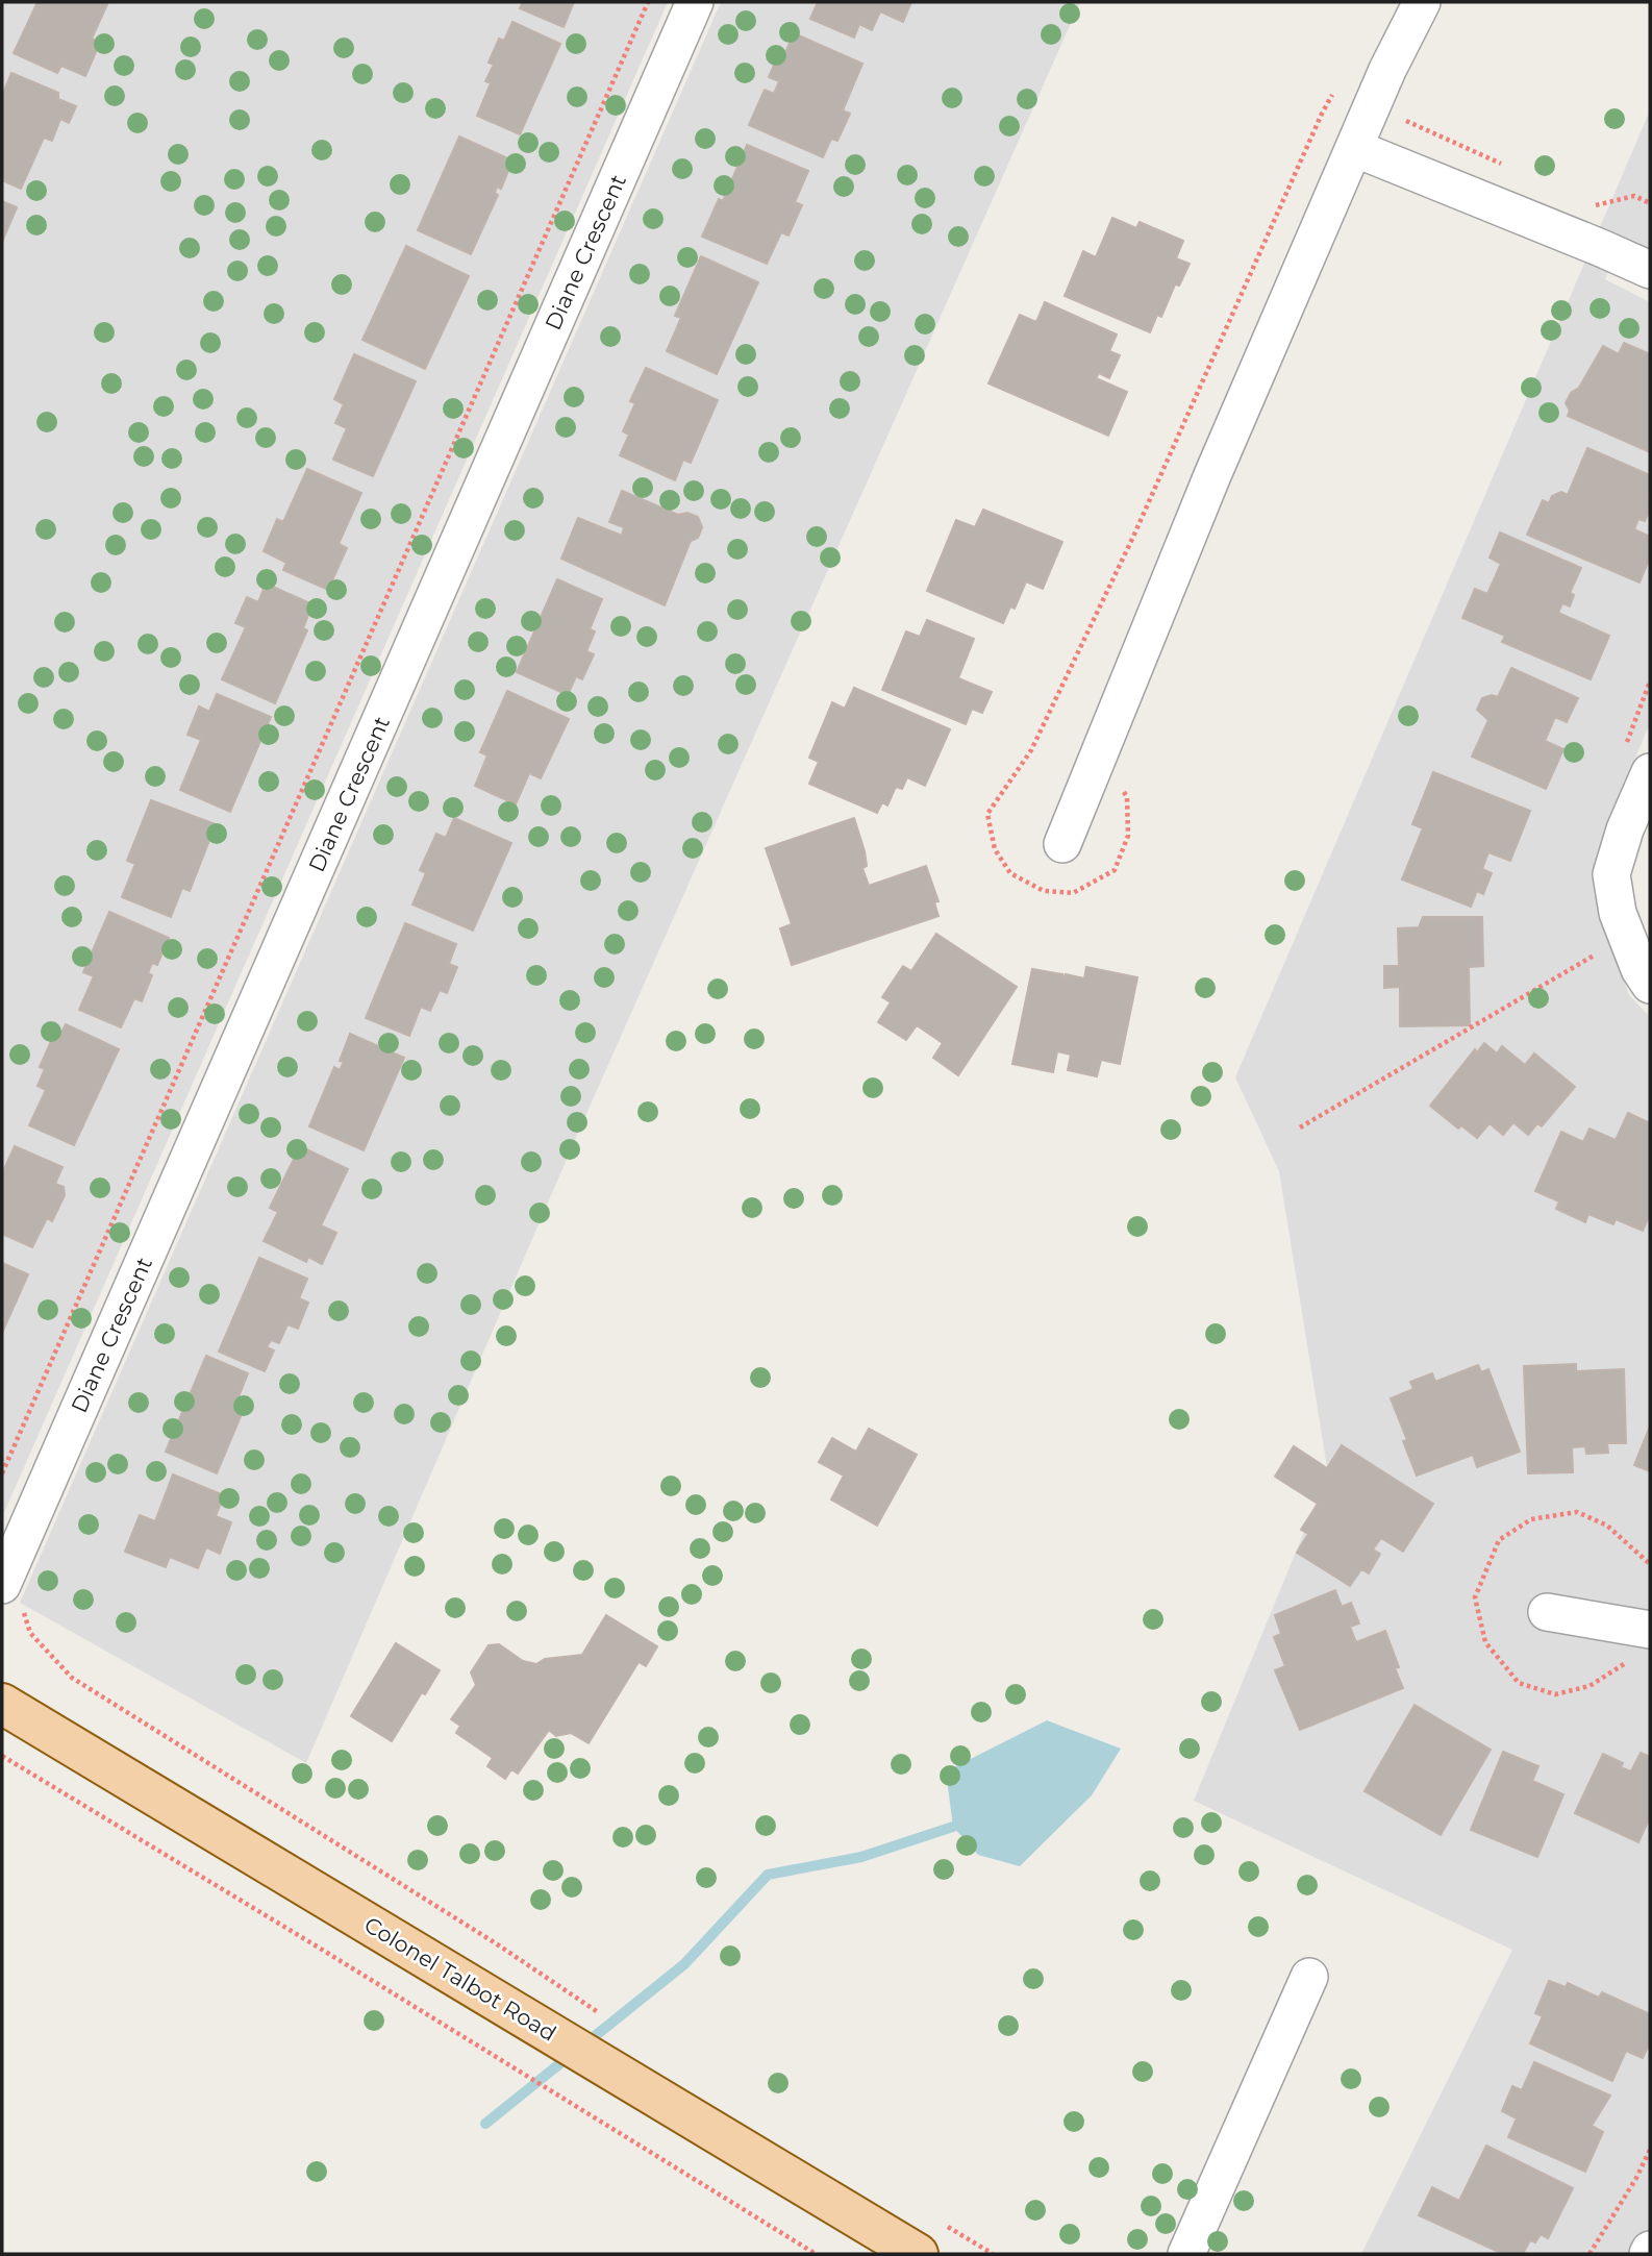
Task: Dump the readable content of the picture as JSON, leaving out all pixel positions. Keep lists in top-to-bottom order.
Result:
{
  "streets": {
    "main road": ["Colonel Talbot Road"],
    "street": ["Diane Crescent"]
  }
}
